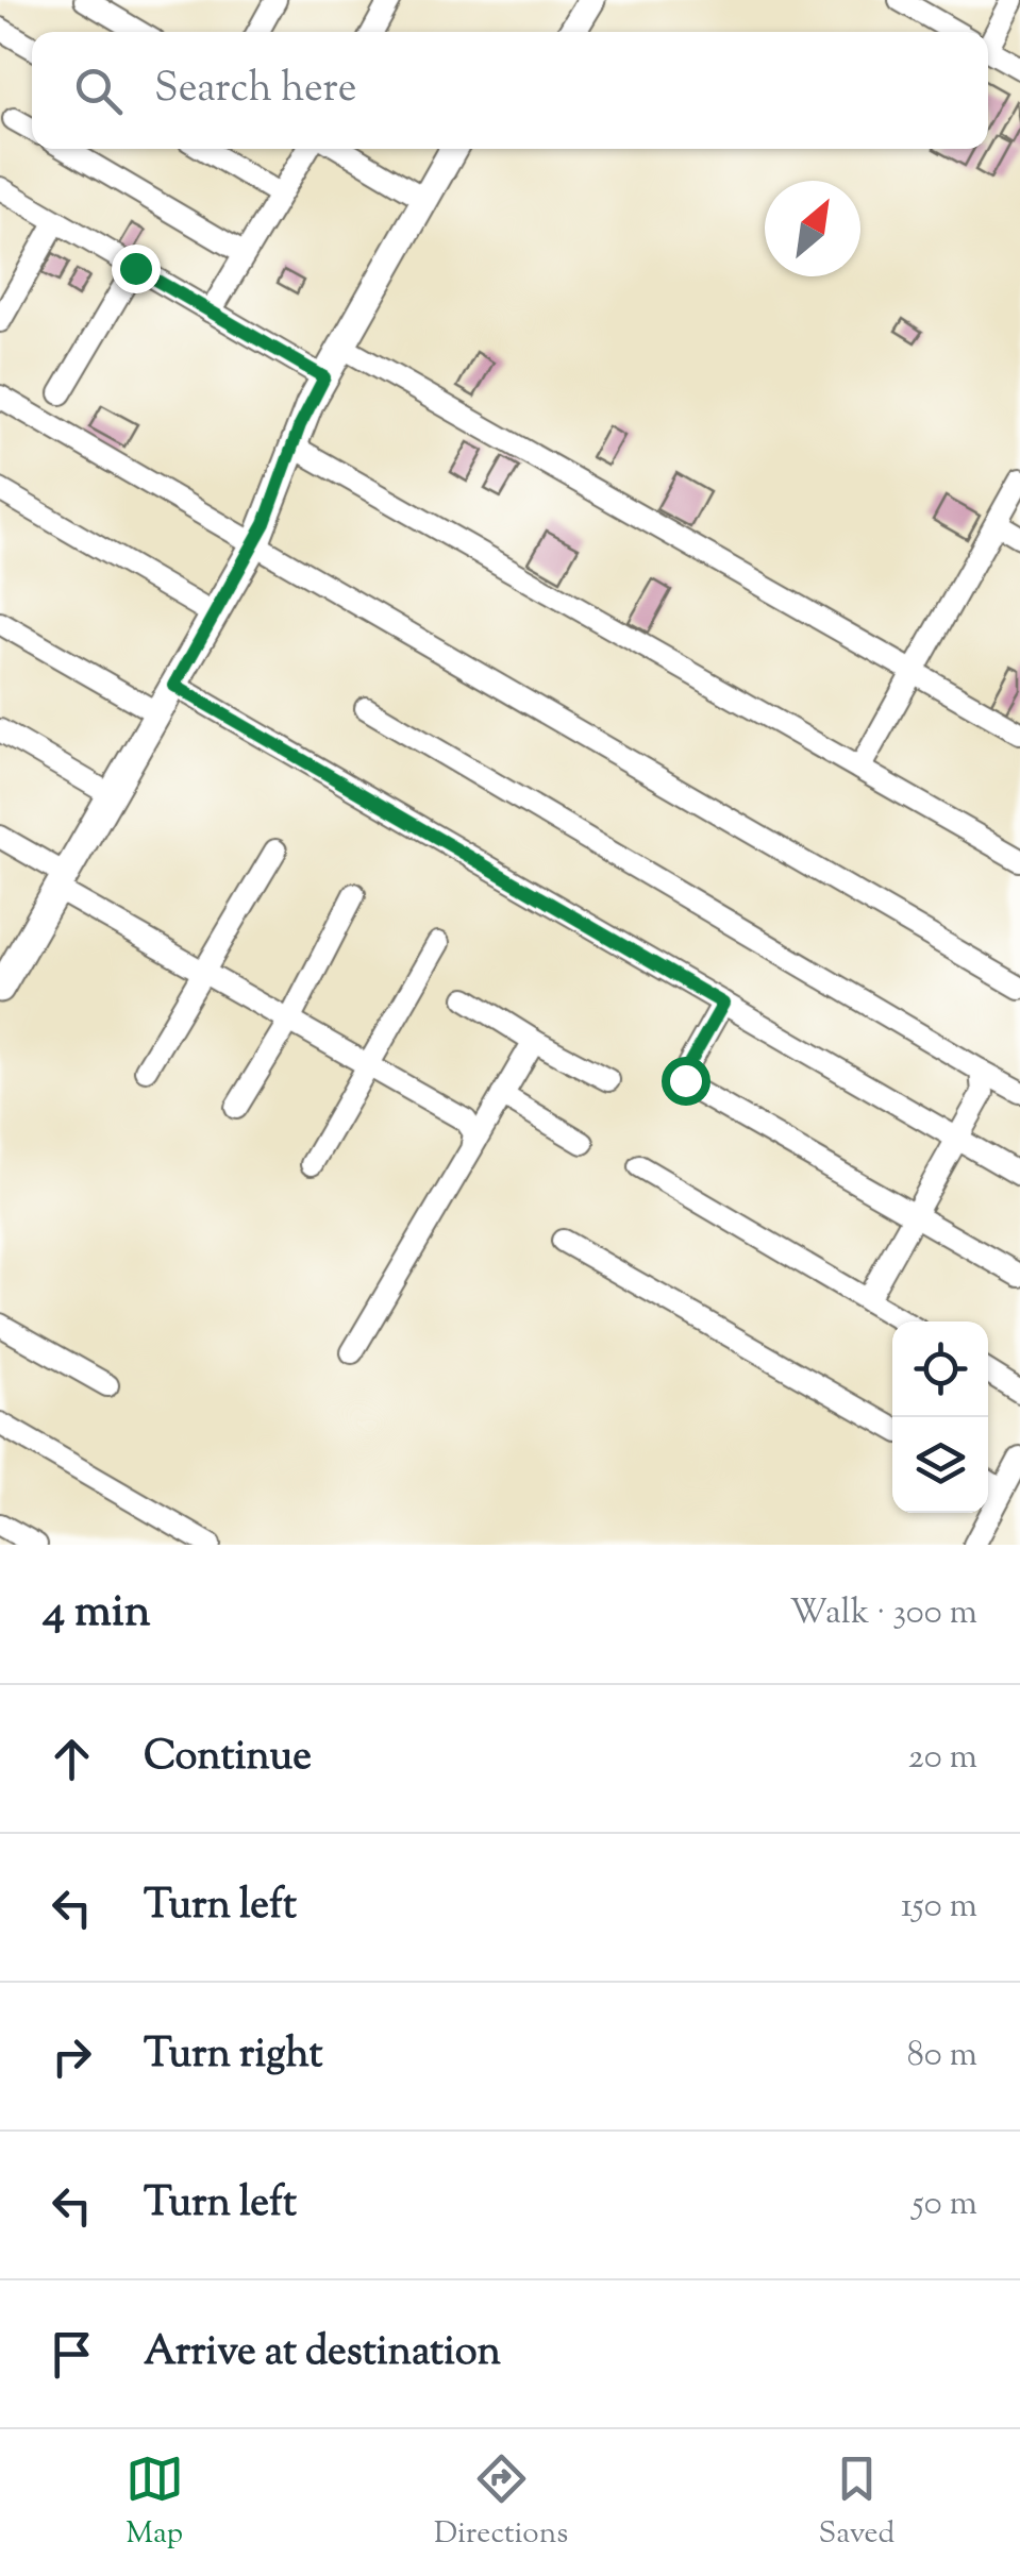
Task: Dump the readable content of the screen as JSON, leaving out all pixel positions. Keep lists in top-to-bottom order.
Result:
{
  "north": "top right",
  "page": {
    "search": "Search here",
    "heading": ["4 min", "Walk · 300 m"],
    "list": [
      ["Continue", "20 m"],
      ["Turn left", "150 m"],
      ["Turn right", "80 m"],
      ["Turn left", "50 m"],
      "Arrive at destination"
    ],
    "nav": ["Map", "Directions", "Saved"]
  }
}
